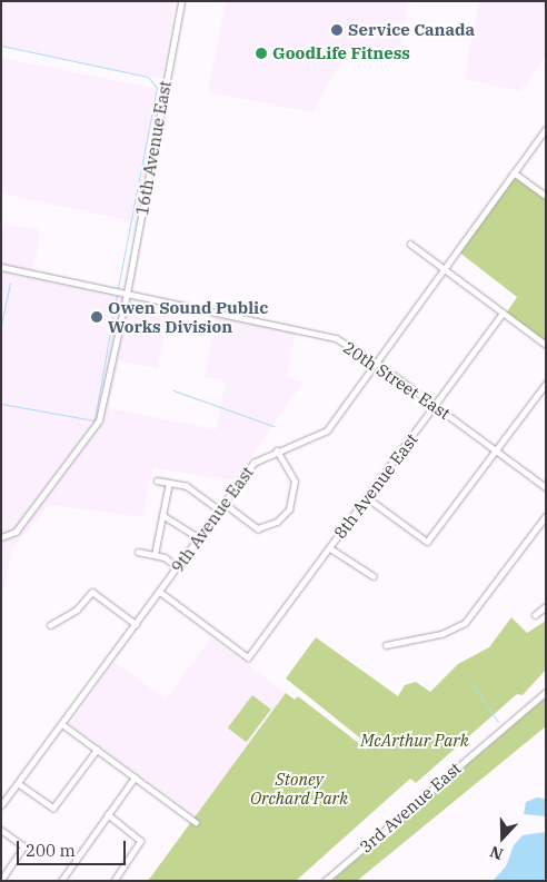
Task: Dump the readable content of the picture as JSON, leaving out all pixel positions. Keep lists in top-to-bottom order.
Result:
{
  "streets": {
    "main road": ["3rd Avenue East"],
    "street": [
      "16th Avenue East",
      "20th Street East",
      "8th Avenue East",
      "9th Avenue East"
    ]
  },
  "crossings": [
    ["16th Avenue East", "20th Street East"],
    ["20th Street East", "8th Avenue East"],
    ["20th Street East", "9th Avenue East"],
    ["8th Avenue East", "9th Avenue East"]
  ],
  "parks": ["McArthur Park", "Stoney Orchard Park"],
  "places": ["Service Canada", "GoodLife Fitness", "Owen Sound Public Works Division"],
  "scale_bar": "200 m",
  "north": "bottom"
}
